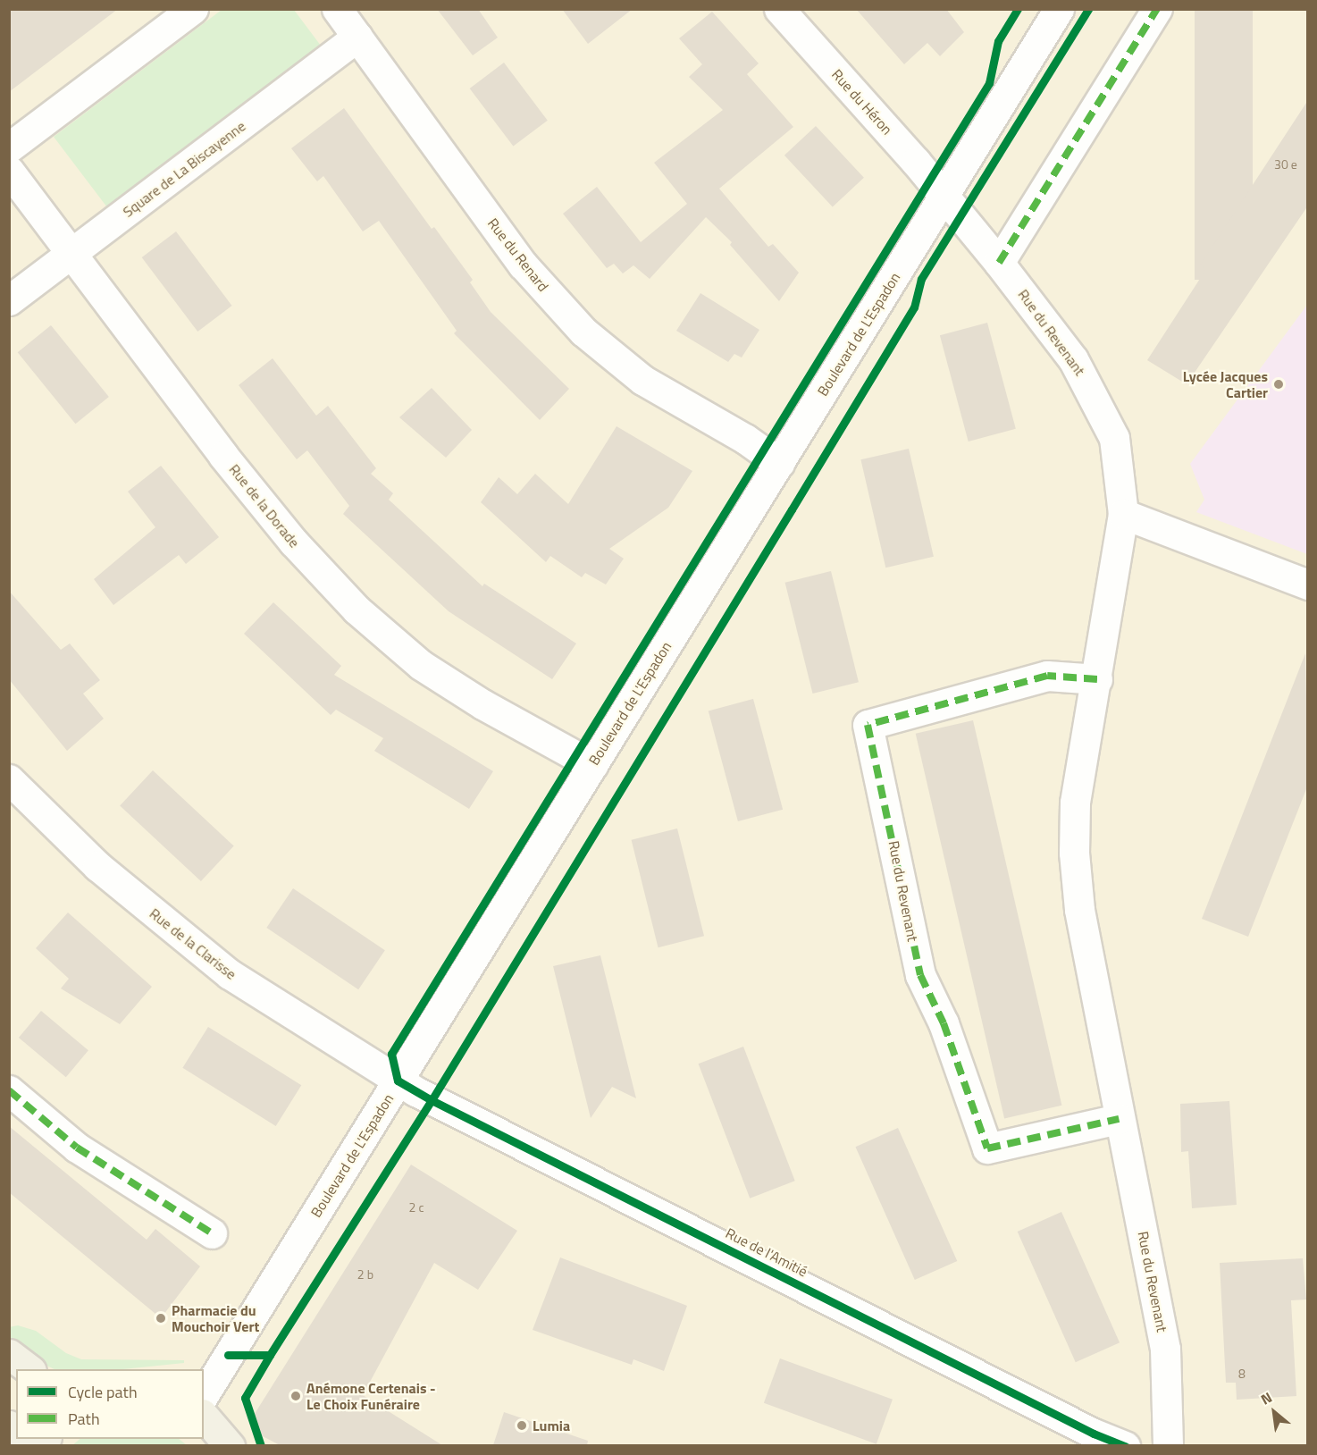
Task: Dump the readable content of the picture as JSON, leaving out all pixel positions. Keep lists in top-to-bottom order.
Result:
{
  "streets": {
    "street": [
      "Rue du Héron",
      "Square de La Biscayenne",
      "Rue du Renard",
      "Rue du Revenant",
      "Boulevard de L'Espadon",
      "Rue de la Dorade",
      "Rue de la Clarisse",
      "Rue de l'Amitié"
    ]
  },
  "crossings": [
    ["Rue du Héron", "Rue du Revenant"],
    ["Rue du Héron", "Boulevard de L'Espadon"],
    ["Square de La Biscayenne", "Rue du Renard"],
    ["Square de La Biscayenne", "Rue de la Dorade"],
    ["Rue du Renard", "Boulevard de L'Espadon"],
    ["Rue du Revenant", "Boulevard de L'Espadon"],
    ["Boulevard de L'Espadon", "Rue de la Dorade"],
    ["Boulevard de L'Espadon", "Rue de la Clarisse"],
    ["Boulevard de L'Espadon", "Rue de l'Amitié"],
    ["Rue de la Clarisse", "Rue de l'Amitié"]
  ],
  "places": [
    "Lycée Jacques Cartier",
    "Pharmacie du Mouchoir Vert",
    "Anémone Certenais - Le Choix Funéraire",
    "Lumia"
  ],
  "house_numbers": [
    "30 e",
    "2 c",
    "2 b",
    "8"
  ],
  "legend": ["Cycle path", "Path"],
  "north": "top left"
}
